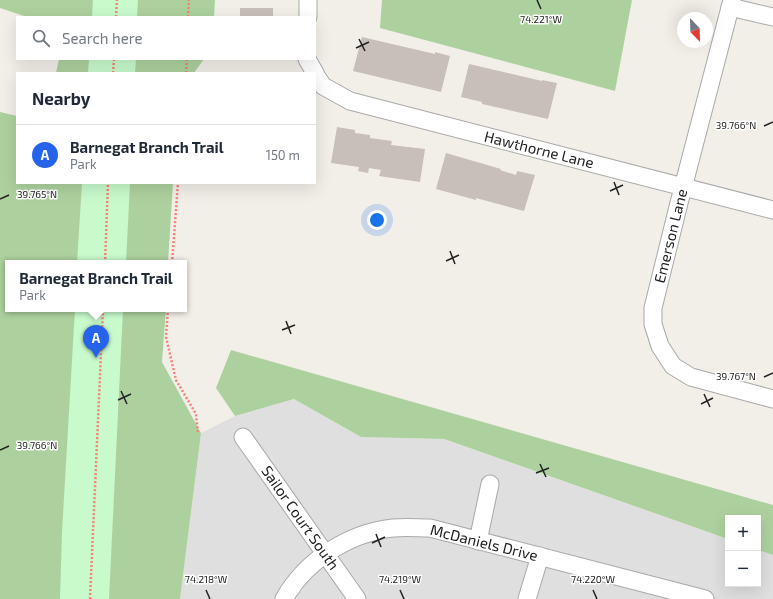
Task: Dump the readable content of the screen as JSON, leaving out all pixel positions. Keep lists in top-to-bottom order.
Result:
{
  "streets": {
    "street": [
      "Hawthorne Lane",
      "Emerson Lane",
      "Sailor Court South",
      "McDaniels Drive"
    ]
  },
  "crossings": [
    ["Hawthorne Lane", "Emerson Lane"],
    ["Sailor Court South", "McDaniels Drive"]
  ],
  "north": "bottom right",
  "page": {
    "search": "Search here",
    "heading": "Nearby",
    "list": [
      {
        "mark": "A",
        "name": "Barnegat Branch Trail",
        "note": "Park",
        "value": "150 m"
      }
    ],
    "popup": ["Barnegat Branch Trail", "Park"],
    "pins": "A",
    "map_buttons": ["+", "−"]
  },
  "coordinates": [
    "74.221°W",
    "39.766°N",
    "39.765°N",
    "39.767°N",
    "74.218°W",
    "74.219°W",
    "74.220°W"
  ]
}
